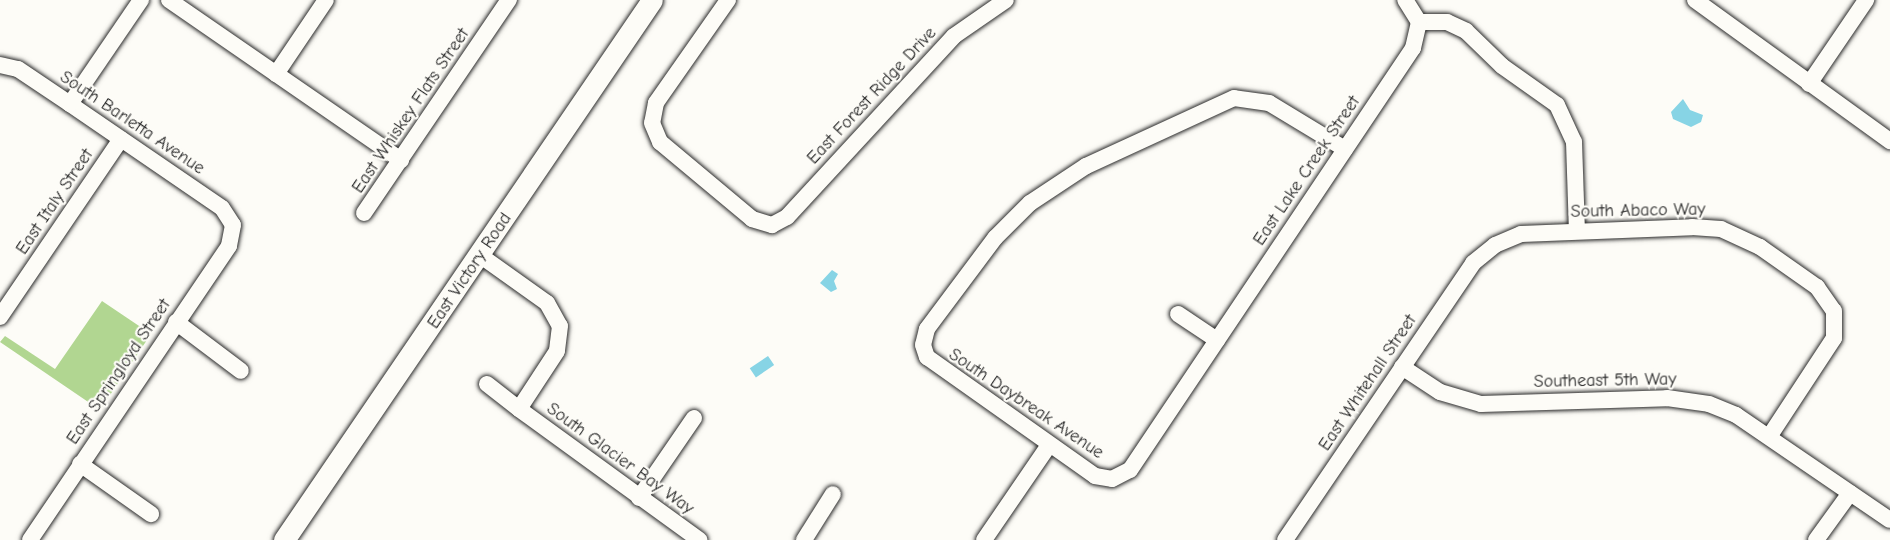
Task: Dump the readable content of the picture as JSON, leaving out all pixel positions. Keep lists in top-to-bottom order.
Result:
{
  "streets": {
    "main road": ["East Victory Road"],
    "street": [
      "East Forest Ridge Drive",
      "East Whiskey Flats Street",
      "South Barletta Avenue",
      "East Lake Creek Street",
      "East Italy Street",
      "South Abaco Way",
      "East Springloyd Street",
      "Southeast 5th Way",
      "East Whitehall Street",
      "South Daybreak Avenue",
      "South Glacier Bay Way"
    ]
  },
  "crossings": [
    ["South Barletta Avenue", "East Italy Street"],
    ["South Barletta Avenue", "East Springloyd Street"],
    ["East Lake Creek Street", "South Daybreak Avenue"],
    ["South Abaco Way", "Southeast 5th Way"],
    ["South Abaco Way", "East Whitehall Street"],
    ["East Victory Road", "South Glacier Bay Way"],
    ["Southeast 5th Way", "East Whitehall Street"]
  ]
}
